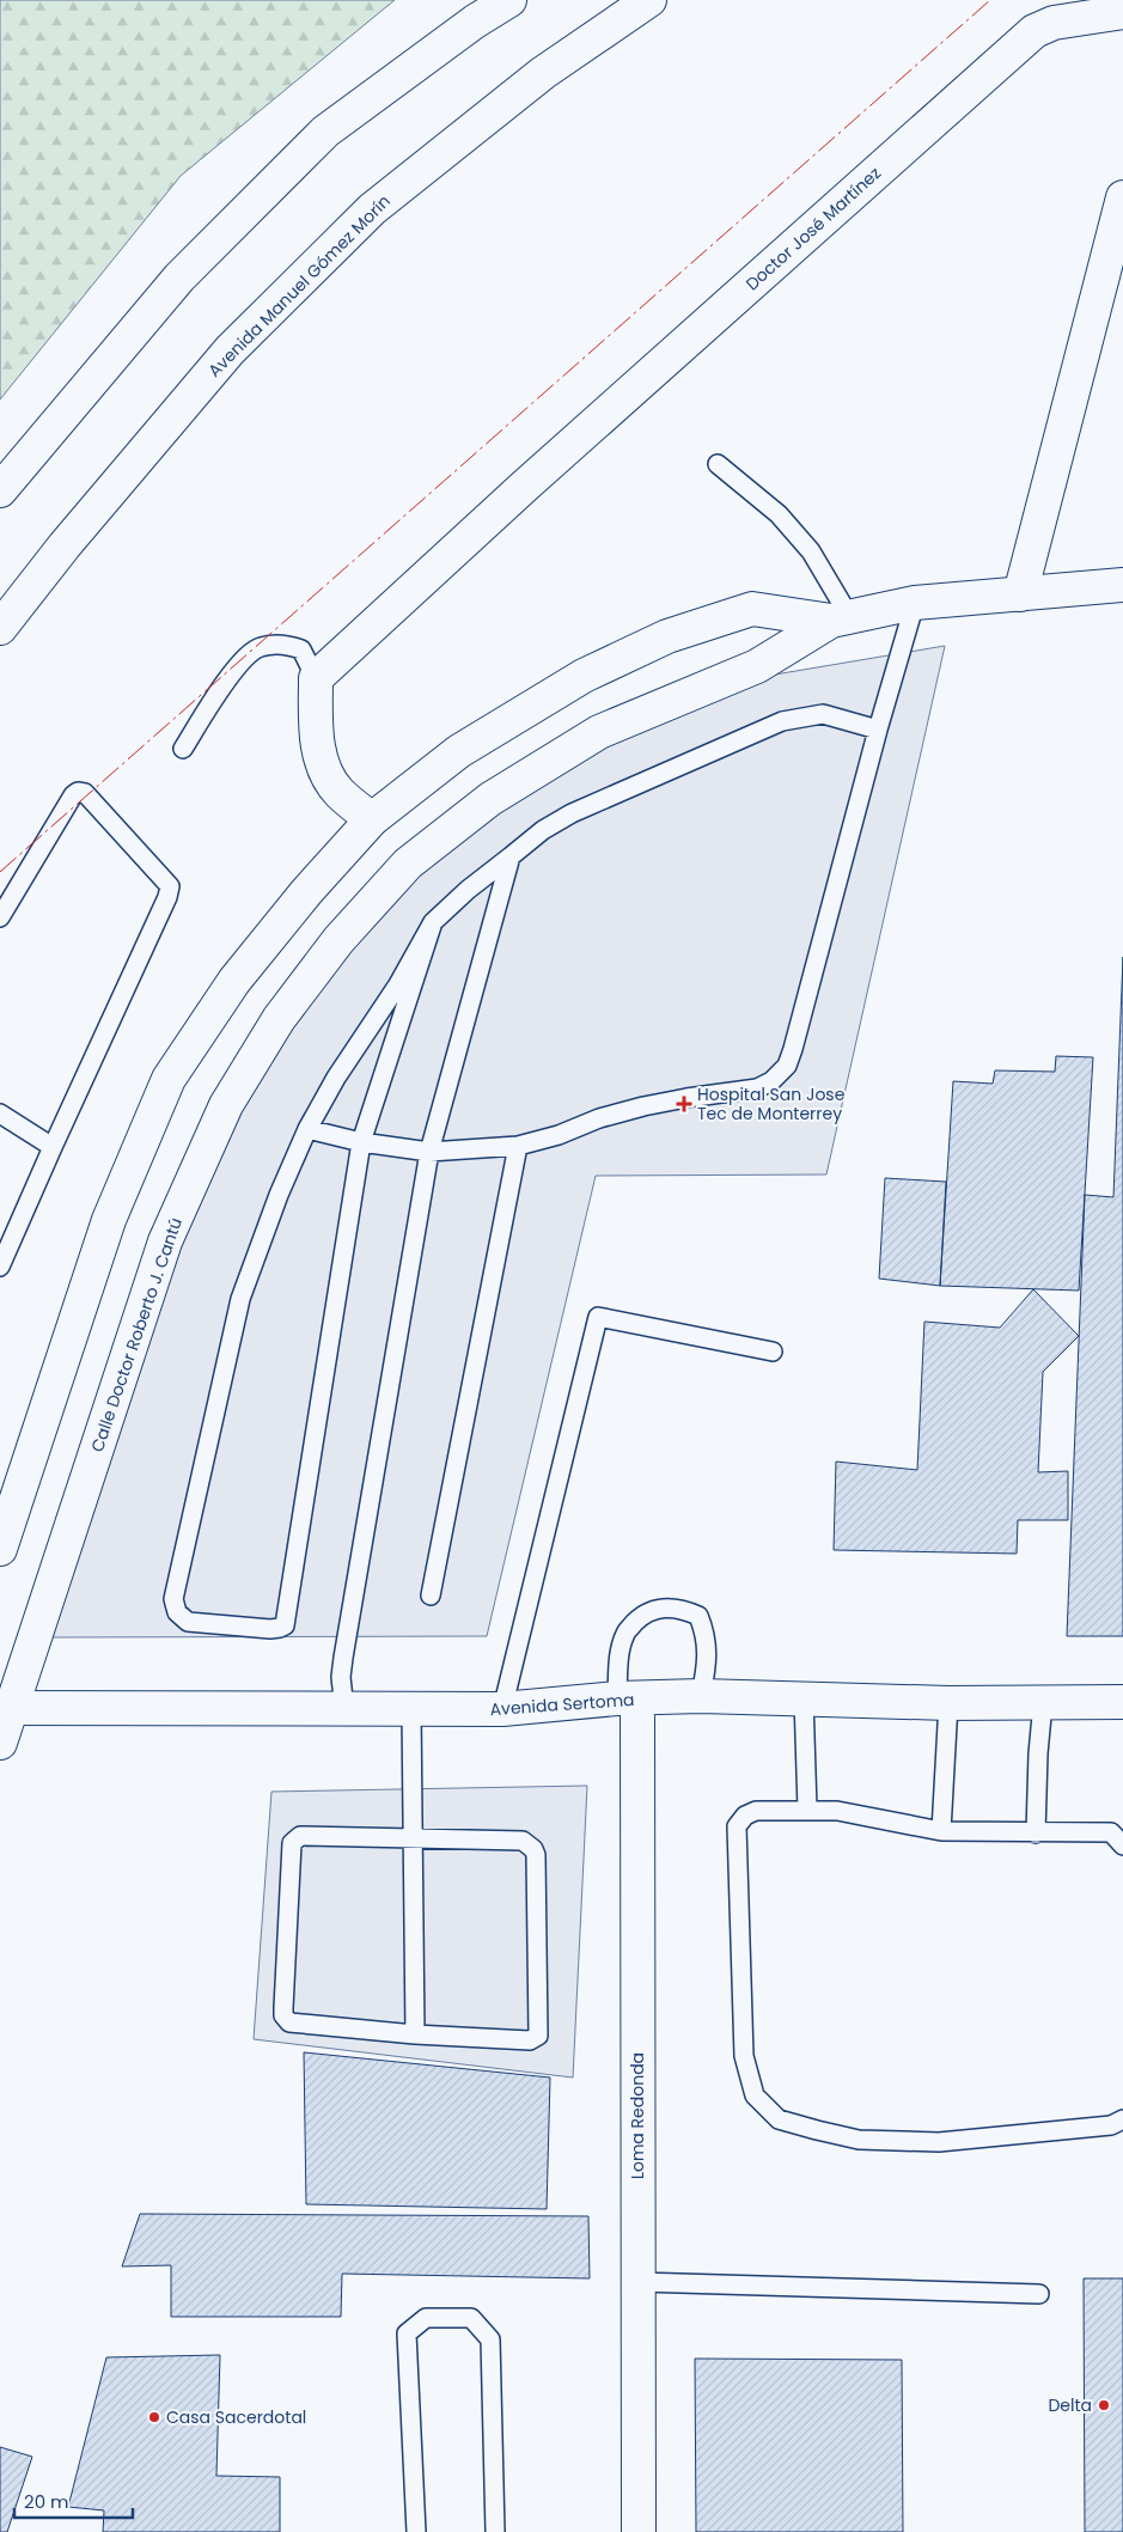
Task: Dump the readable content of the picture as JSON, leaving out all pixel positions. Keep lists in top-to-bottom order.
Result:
{
  "streets": {
    "main road": [
      "Doctor José Martínez",
      "Avenida Manuel Gómez Morín",
      "Calle Doctor Roberto J. Cantú",
      "Avenida Sertoma",
      "Loma Redonda"
    ]
  },
  "crossings": [
    ["Calle Doctor Roberto J. Cantú", "Avenida Sertoma"],
    ["Avenida Sertoma", "Loma Redonda"]
  ],
  "places": {
    "health": ["Hospital San Jose Tec de Monterrey"],
    "other": ["Delta", "Casa Sacerdotal"]
  },
  "scale_bar": "20 m"
}
